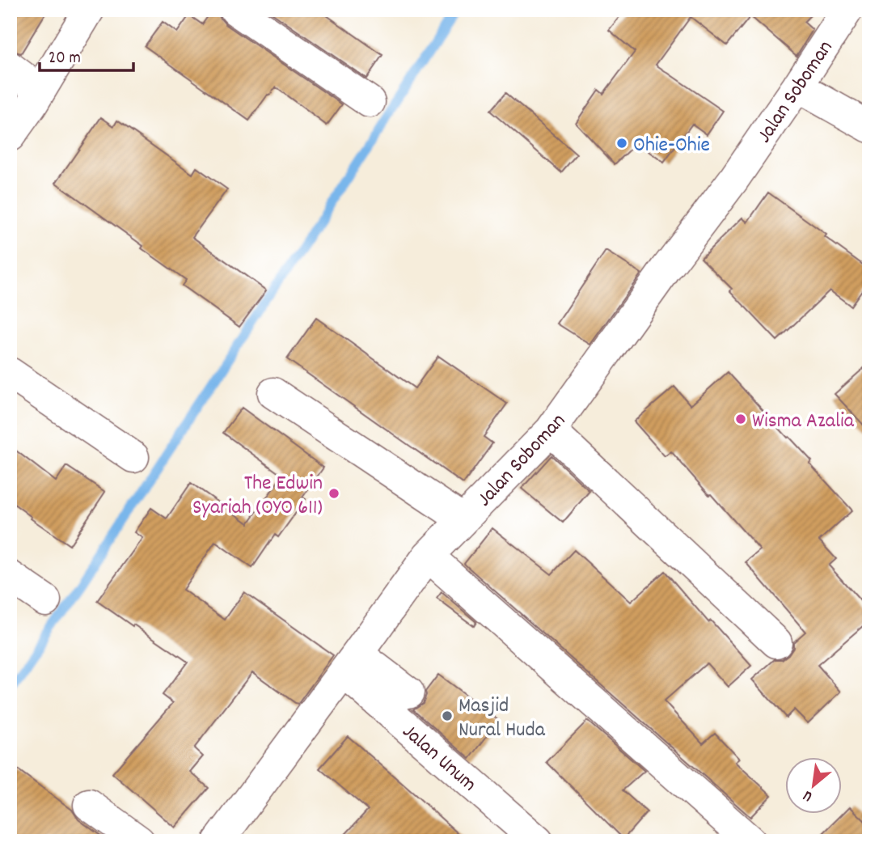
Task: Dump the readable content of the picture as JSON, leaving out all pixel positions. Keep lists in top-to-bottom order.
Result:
{
  "streets": {
    "street": ["Jalan Soboman", "Jalan Unum"]
  },
  "crossings": [
    ["Jalan Soboman", "Jalan Unum"]
  ],
  "places": [
    "Ohie-Ohie",
    "Wisma Azalia",
    "The Edwin Syariah (OYO 611)",
    "Masjid Nural Huda"
  ],
  "scale_bar": "20 m",
  "north": "bottom left"
}
